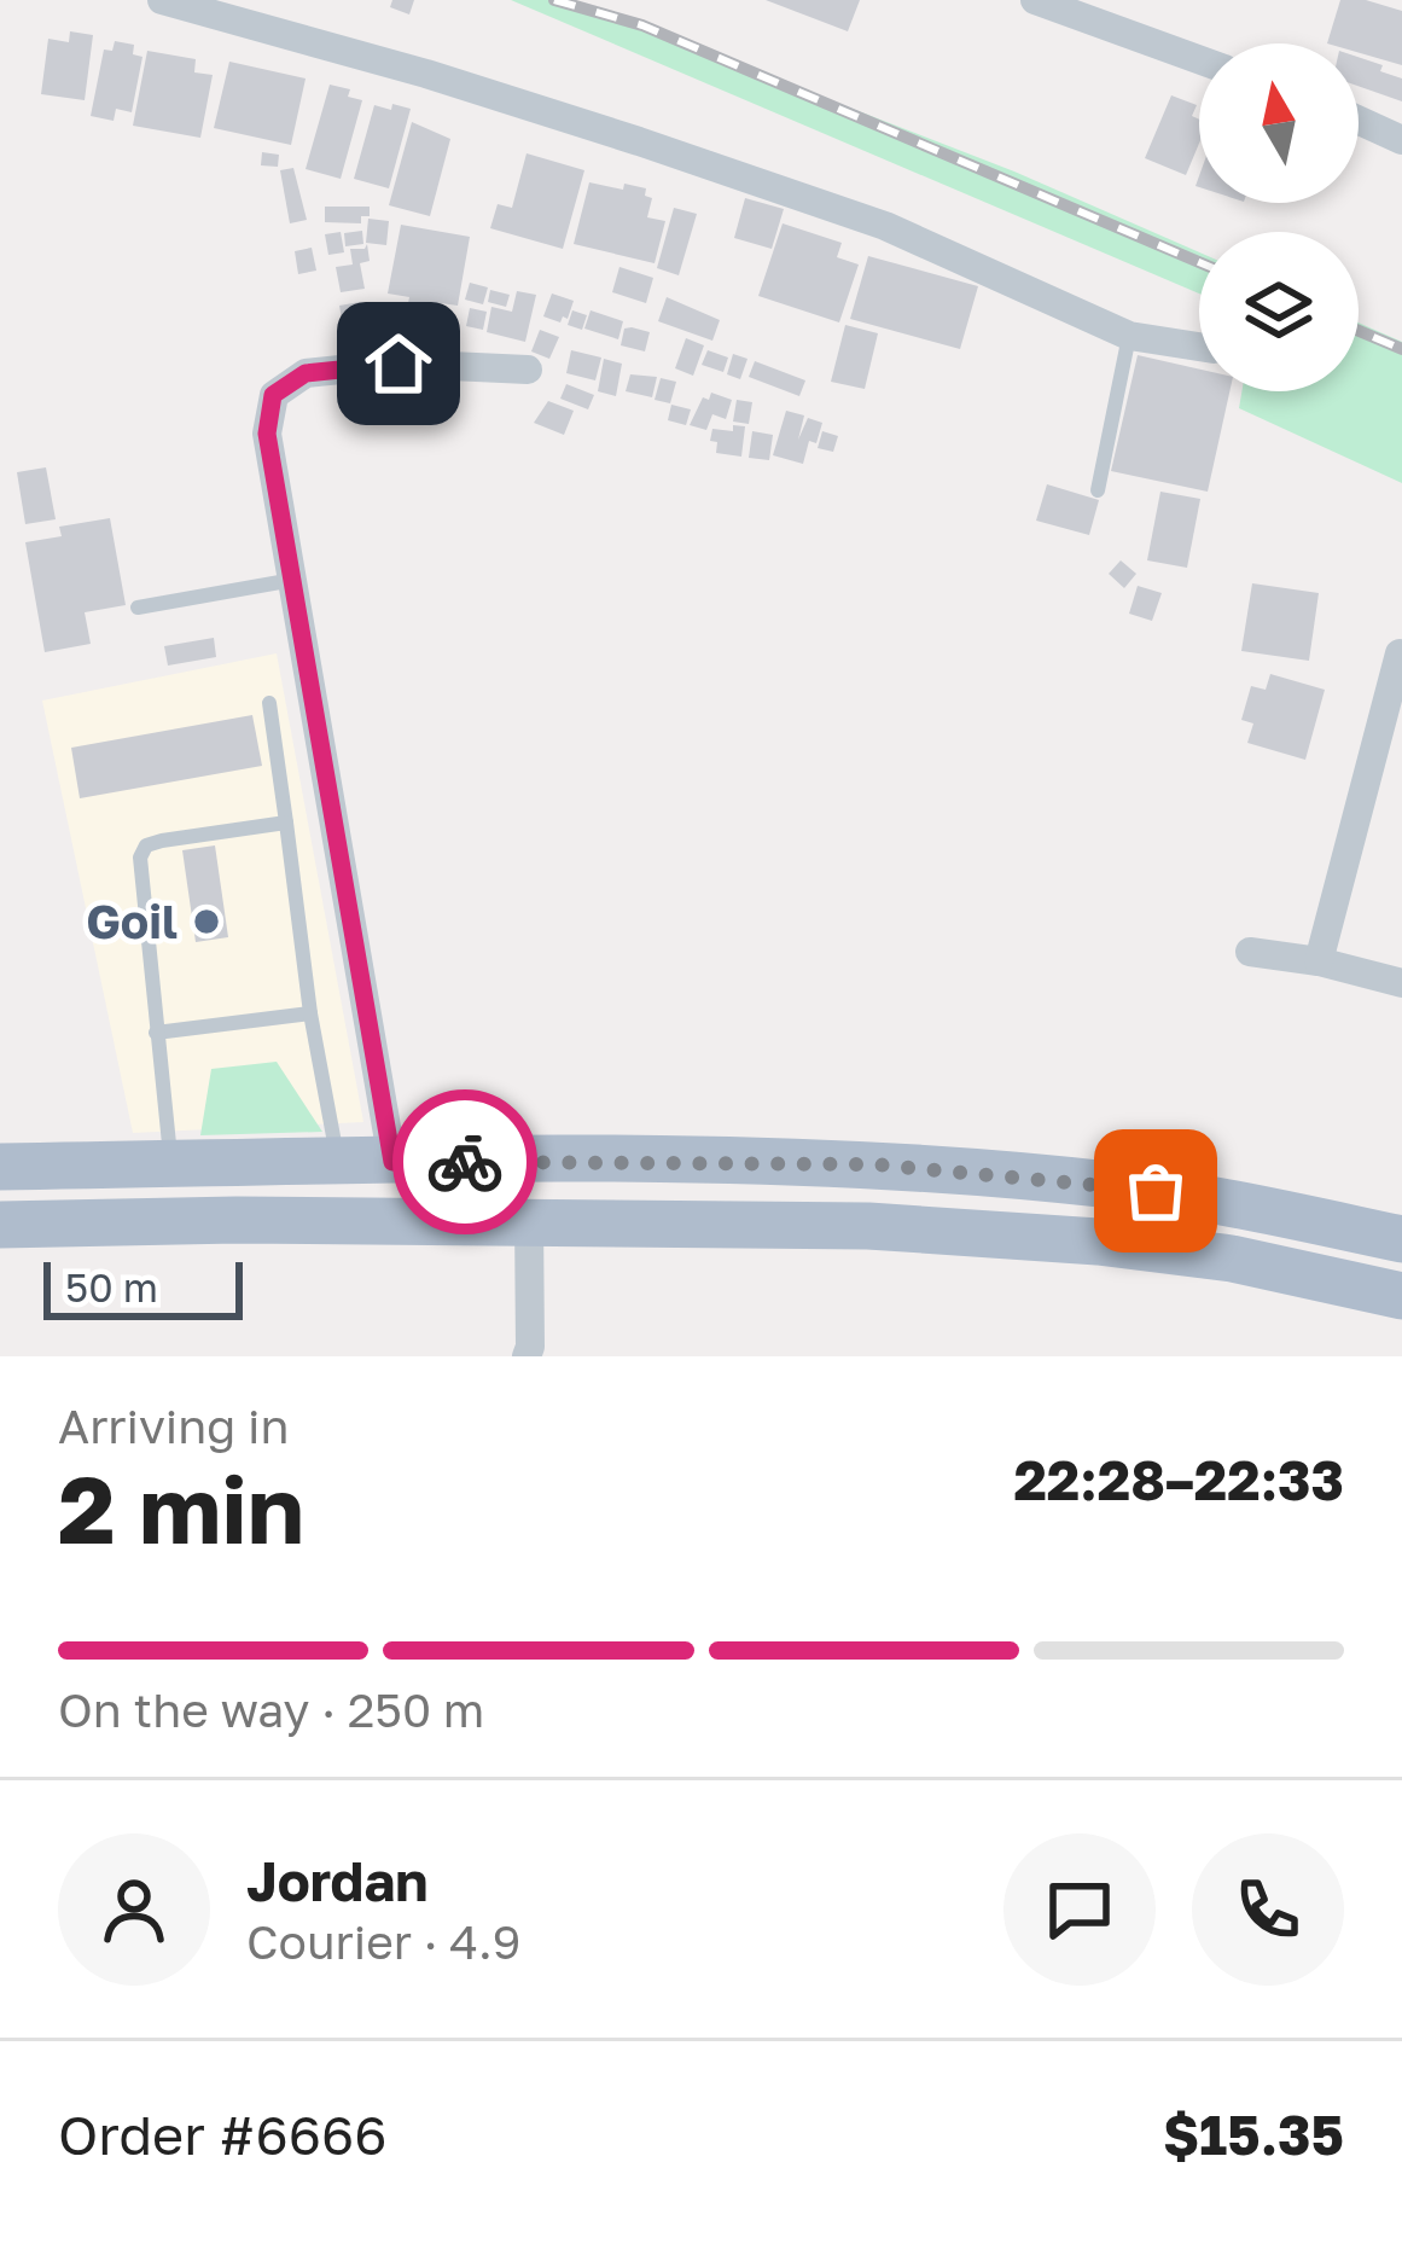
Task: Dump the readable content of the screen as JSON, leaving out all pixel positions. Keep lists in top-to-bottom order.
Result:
{
  "places": ["Goil"],
  "scale_bar": "50 m",
  "north": "top",
  "page": {
    "scale": "50 m",
    "heading": ["2 min", "Arriving in", "22:28–22:33"],
    "panel": [
      "Jordan",
      "Courier · 4.9",
      "Order #6666",
      "$15.35"
    ],
    "bar": "On the way · 250 m"
  }
}
